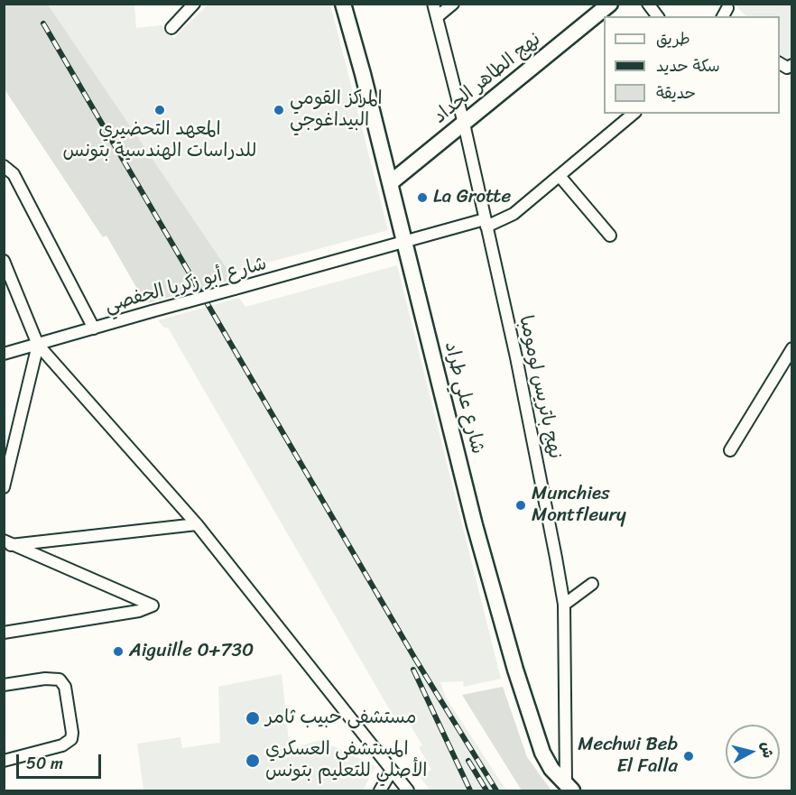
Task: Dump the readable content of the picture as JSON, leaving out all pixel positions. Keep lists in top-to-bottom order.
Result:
{
  "streets": {
    "street": [
      "نهج الطاهر الحداد",
      "شارع أبو زكريا الحفصي",
      "نهج باتريس لومومبا",
      "شارع علي طراد"
    ]
  },
  "crossings": [
    ["نهج الطاهر الحداد", "نهج باتريس لومومبا"],
    ["نهج الطاهر الحداد", "شارع علي طراد"],
    ["شارع أبو زكريا الحفصي", "نهج باتريس لومومبا"],
    ["شارع أبو زكريا الحفصي", "شارع علي طراد"],
    ["نهج باتريس لومومبا", "شارع علي طراد"]
  ],
  "places": [
    "المعهد التحضيري للدراسات الهندسية بتونس",
    "المركز القومي البيداغوجي",
    "La Grotte",
    "Munchies Montfleury",
    "Aiguille 0+730",
    "مستشفى حبيب ثامر",
    "Mechwi Beb El Falla",
    "المستشفى العسكري الأصلي للتعليم بتونس"
  ],
  "legend": ["طريق", "سكة حديد", "حديقة"],
  "scale_bar": "50 m",
  "north": "right"
}
